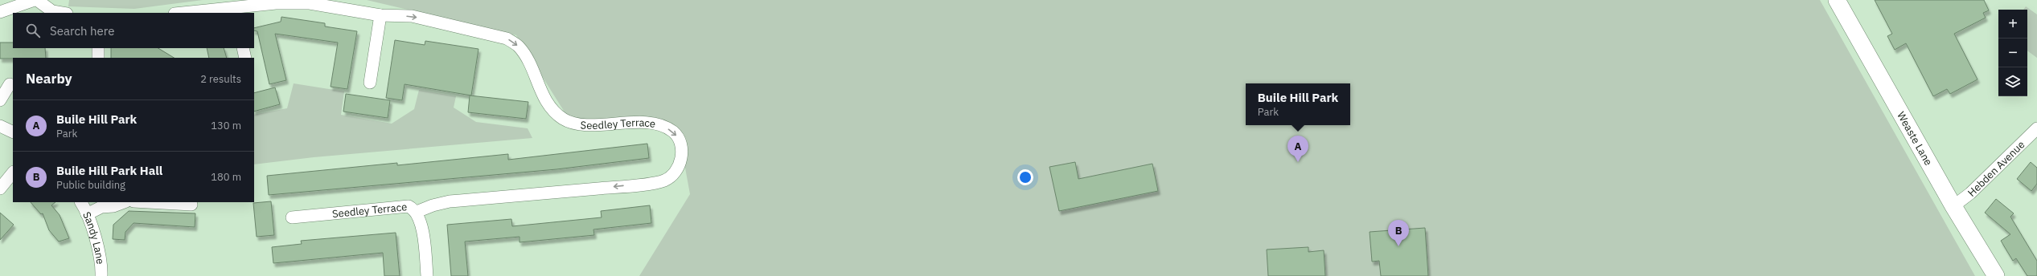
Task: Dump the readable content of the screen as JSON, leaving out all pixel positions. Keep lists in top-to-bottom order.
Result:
{
  "streets": {
    "main road": ["Weaste Lane"],
    "street": ["Seedley Terrace", "Hebden Avenue", "Sandy Lane"]
  },
  "crossings": [
    ["Weaste Lane", "Hebden Avenue"]
  ],
  "page": {
    "map_buttons": ["+", "−"],
    "search": "Search here",
    "heading": ["Nearby", "2 results"],
    "popup": ["Buile Hill Park", "Park"],
    "list": [
      {
        "mark": "A",
        "name": "Buile Hill Park",
        "note": "Park",
        "value": "130 m"
      },
      {
        "mark": "B",
        "name": "Buile Hill Park Hall",
        "note": "Public building",
        "value": "180 m"
      }
    ],
    "pins": ["A", "B"]
  }
}
